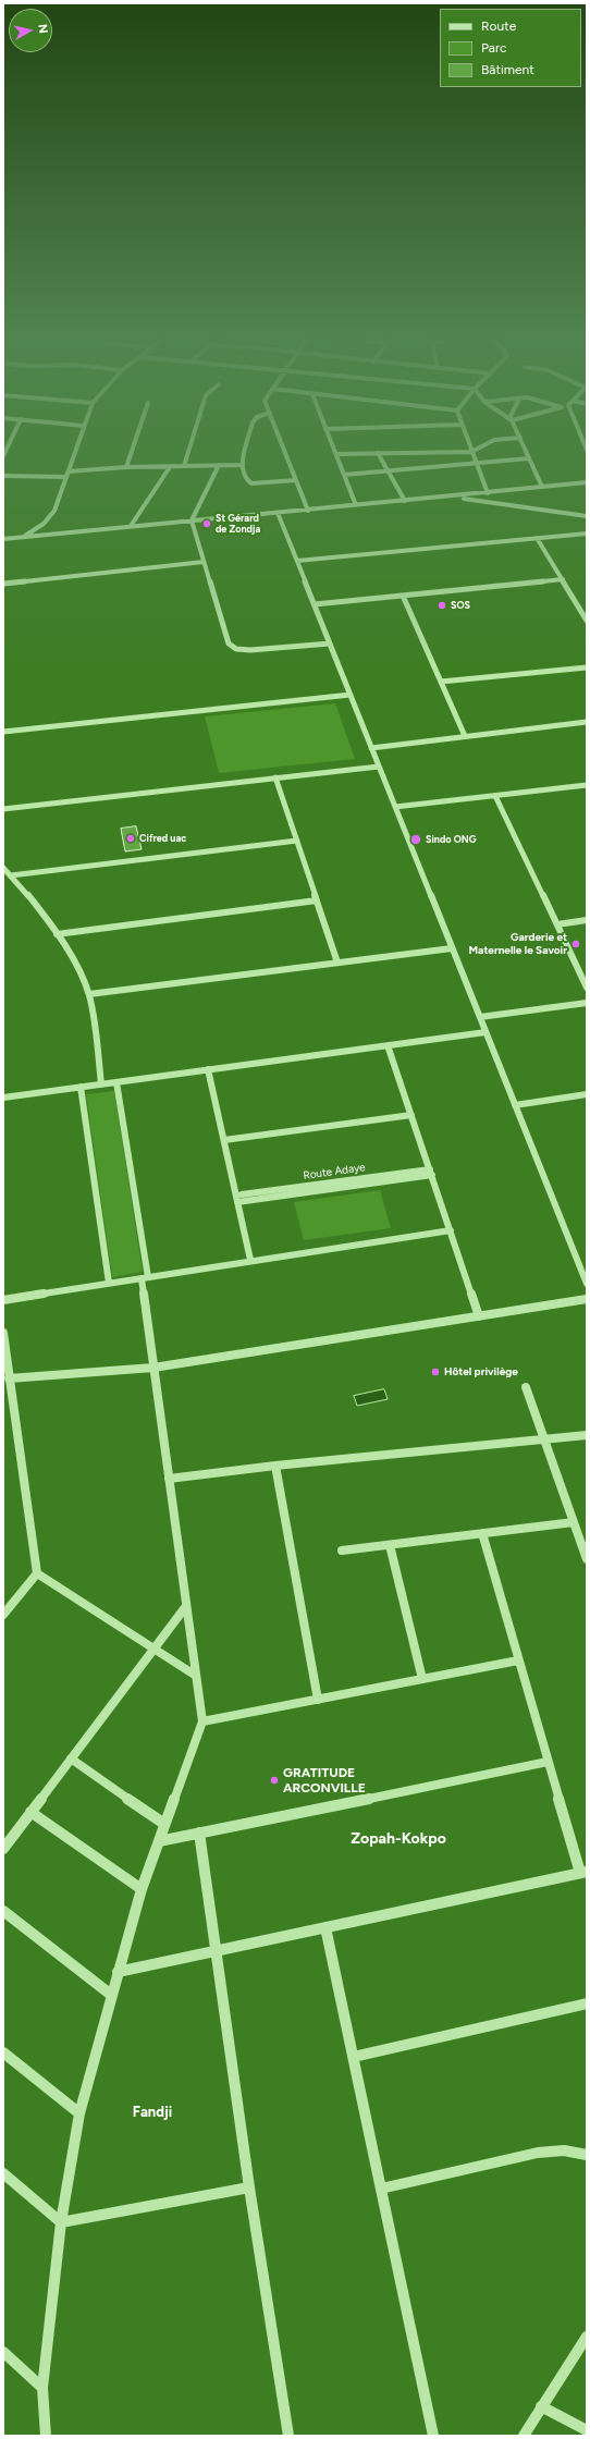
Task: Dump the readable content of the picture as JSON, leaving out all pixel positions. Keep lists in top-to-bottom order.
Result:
{
  "streets": {
    "street": ["Route Adaye"]
  },
  "districts": ["Zopah-Kokpo", "Fandji"],
  "places": [
    "St Gérard de Zondja",
    "SOS",
    "Cifred uac",
    "Sindo ONG",
    "Garderie et Maternelle le Savoir",
    "Hôtel privilège",
    "GRATITUDE ARCONVILLE"
  ],
  "legend": ["Route", "Parc", "Bâtiment"],
  "north": "right"
}
